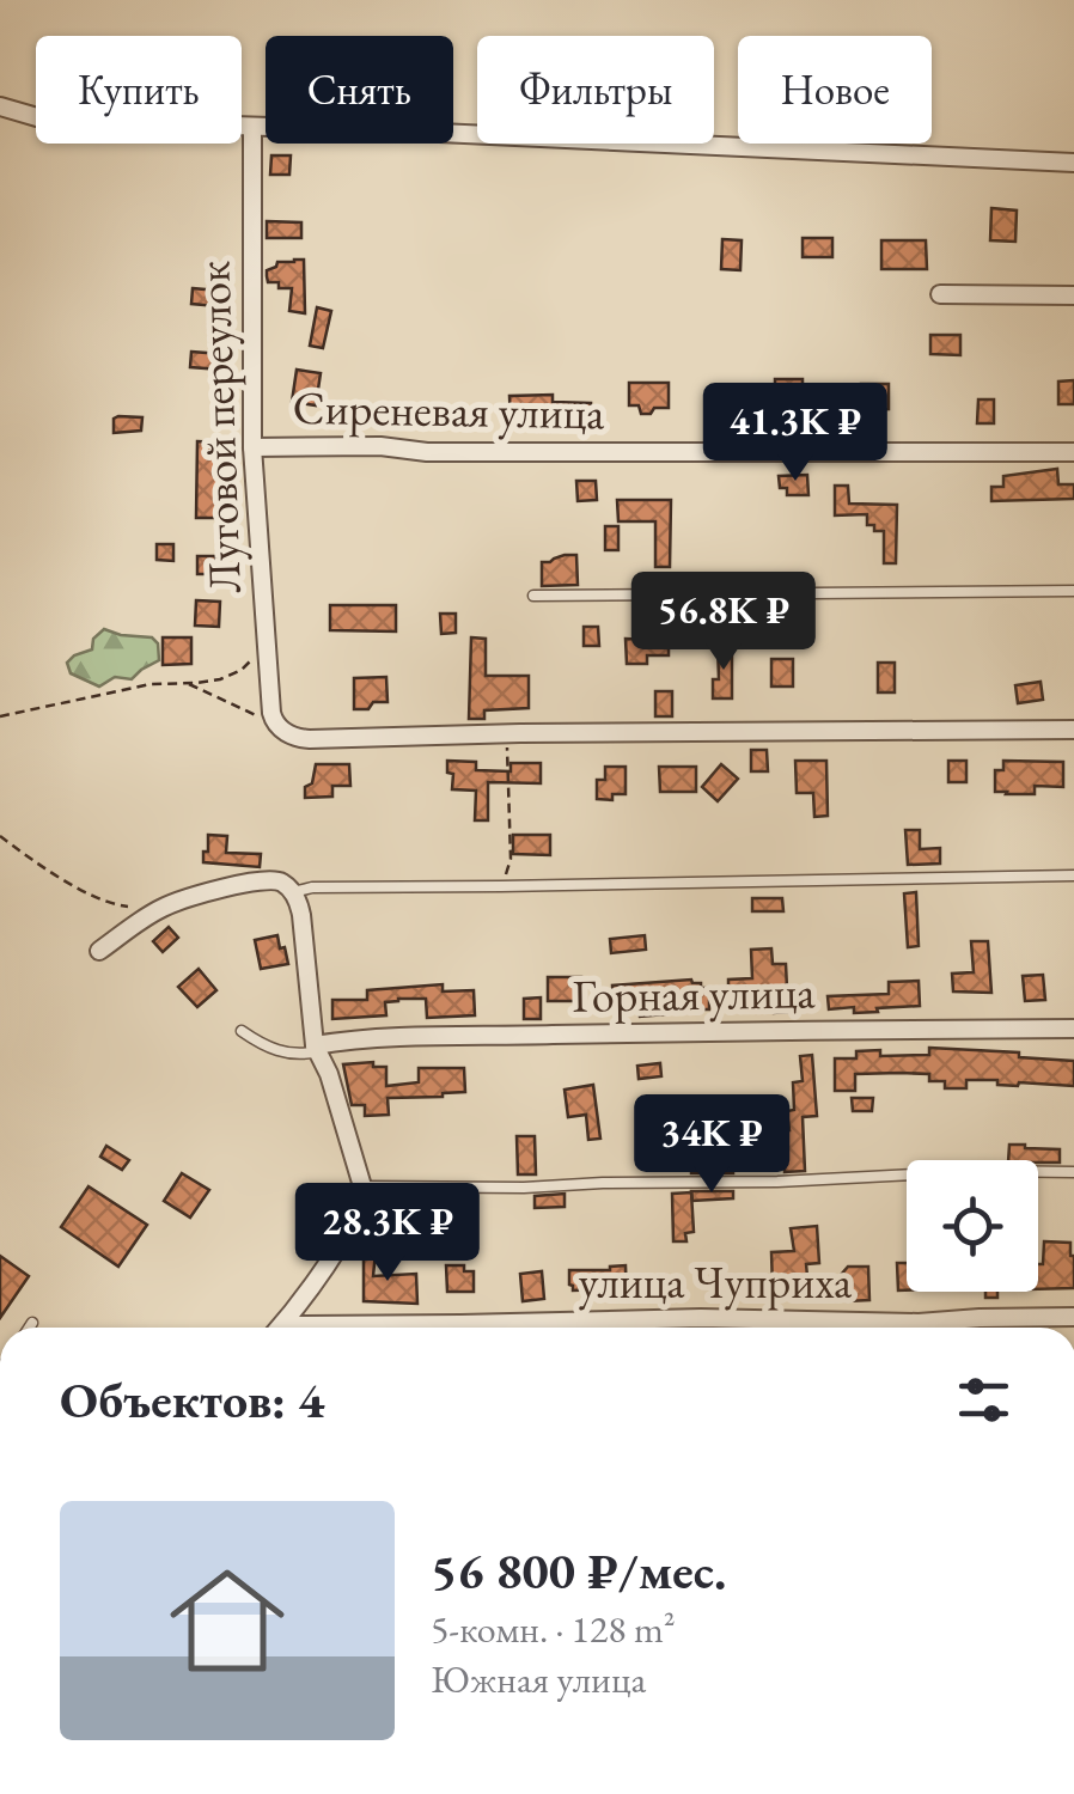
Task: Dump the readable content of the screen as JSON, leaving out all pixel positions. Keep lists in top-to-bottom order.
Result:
{
  "streets": {
    "street": [
      "Сиреневая улица",
      "Луговой переулок",
      "Горная улица",
      "улица Чуприха"
    ]
  },
  "crossings": [
    ["Сиреневая улица", "Луговой переулок"]
  ],
  "page": {
    "chip": [
      "Купить",
      "Снять",
      "Фильтры",
      "Новое"
    ],
    "price": [
      "41.3K ₽",
      "56.8K ₽",
      "34K ₽",
      "28.3K ₽"
    ],
    "heading": "Объектов: 4",
    "list": [
      {
        "name": "56 800 ₽/мес.",
        "note": "5-комн. · 128 m² · Южная улица"
      }
    ]
  }
}
